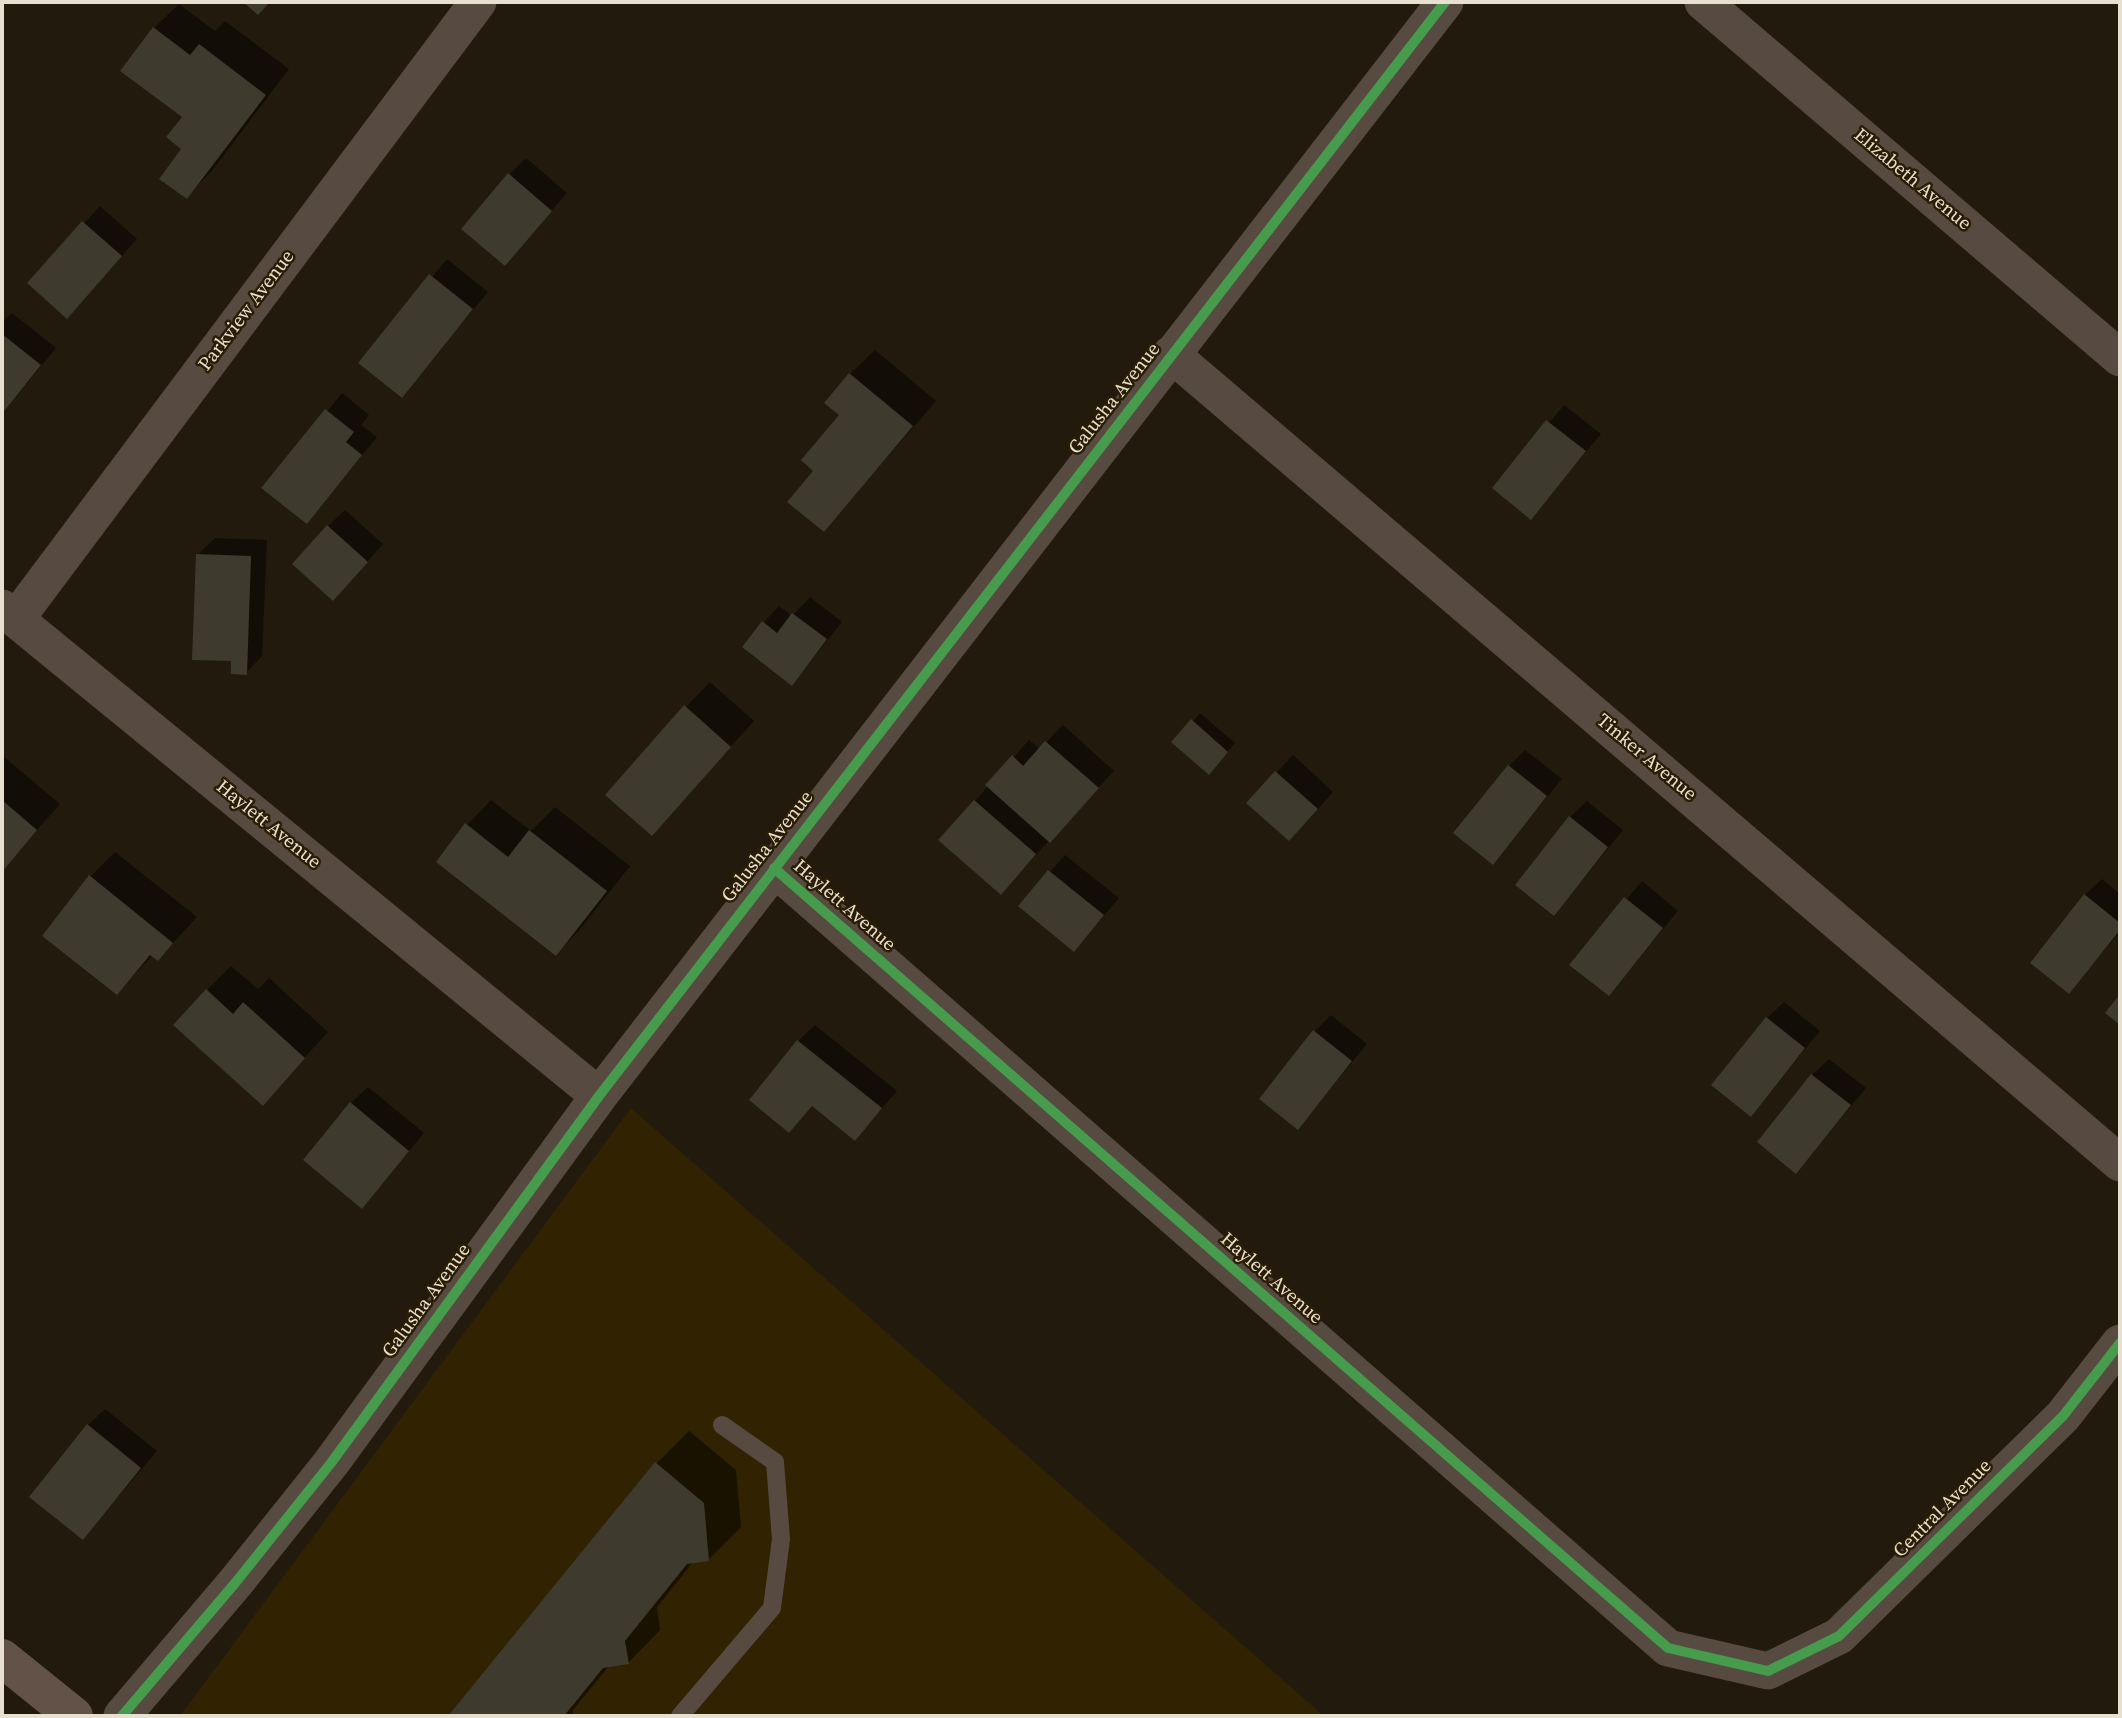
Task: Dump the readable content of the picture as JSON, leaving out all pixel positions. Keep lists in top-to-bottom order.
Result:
{
  "streets": {
    "street": [
      "Elizabeth Avenue",
      "Parkview Avenue",
      "Galusha Avenue",
      "Tinker Avenue",
      "Haylett Avenue",
      "Central Avenue"
    ]
  },
  "crossings": [
    ["Parkview Avenue", "Haylett Avenue"],
    ["Galusha Avenue", "Tinker Avenue"],
    ["Galusha Avenue", "Haylett Avenue"],
    ["Haylett Avenue", "Central Avenue"]
  ]
}
